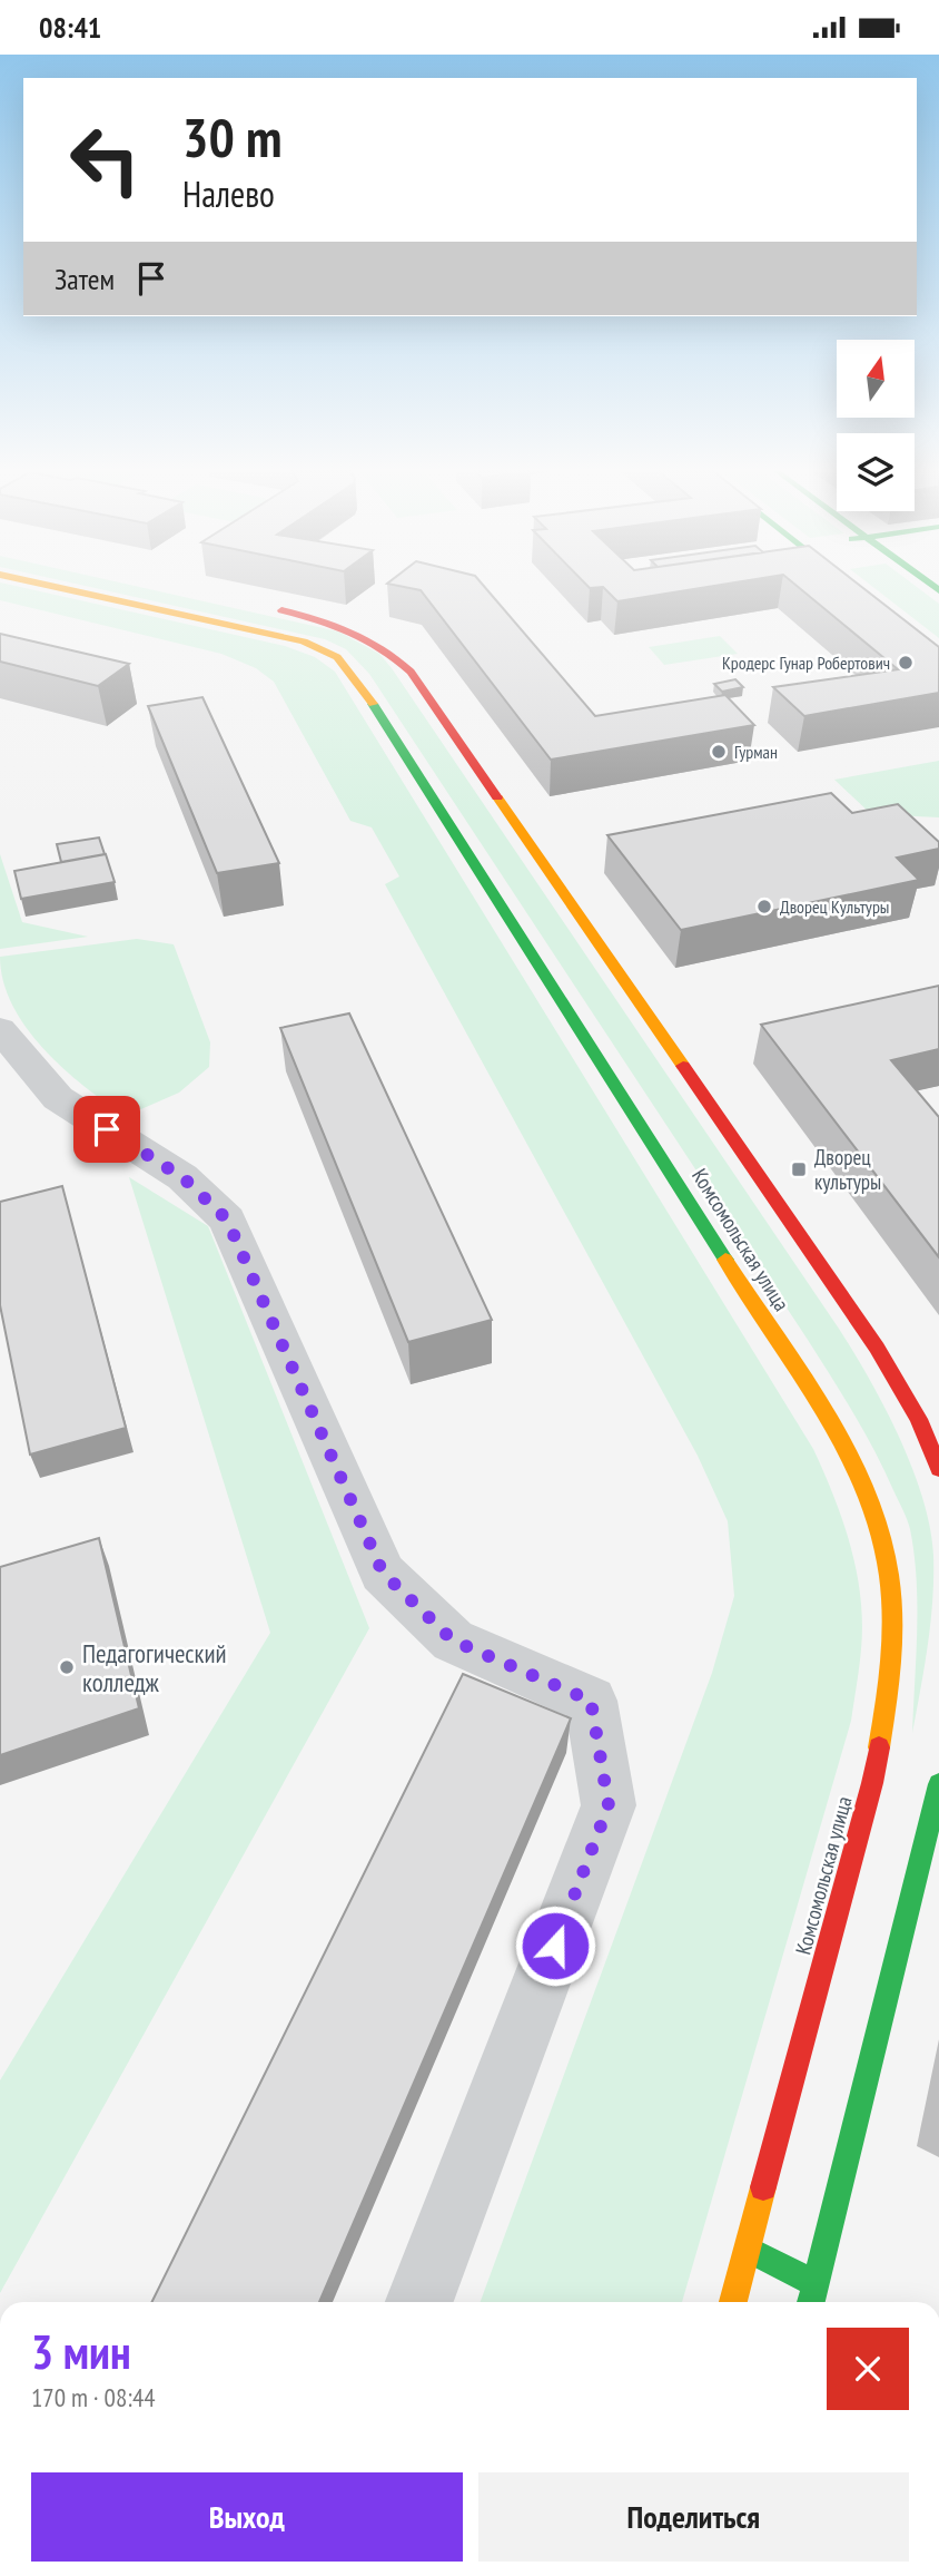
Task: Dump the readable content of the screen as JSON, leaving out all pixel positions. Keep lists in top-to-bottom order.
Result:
{
  "streets": {
    "street": ["Комсомольская улица"]
  },
  "places": {
    "other": [
      "Кродерс Гунар Робертович",
      "Гурман",
      "Дворец Культуры",
      "Педагогический колледж"
    ],
    "transit": ["Дворец культуры"]
  },
  "north": "top",
  "page": {
    "status": "08:41",
    "turn": ["30 m", "Налево"],
    "then": "Затем",
    "heading": ["3 мин", "170 m · 08:44"],
    "buttons": ["Выход", "Поделиться"]
  }
}
